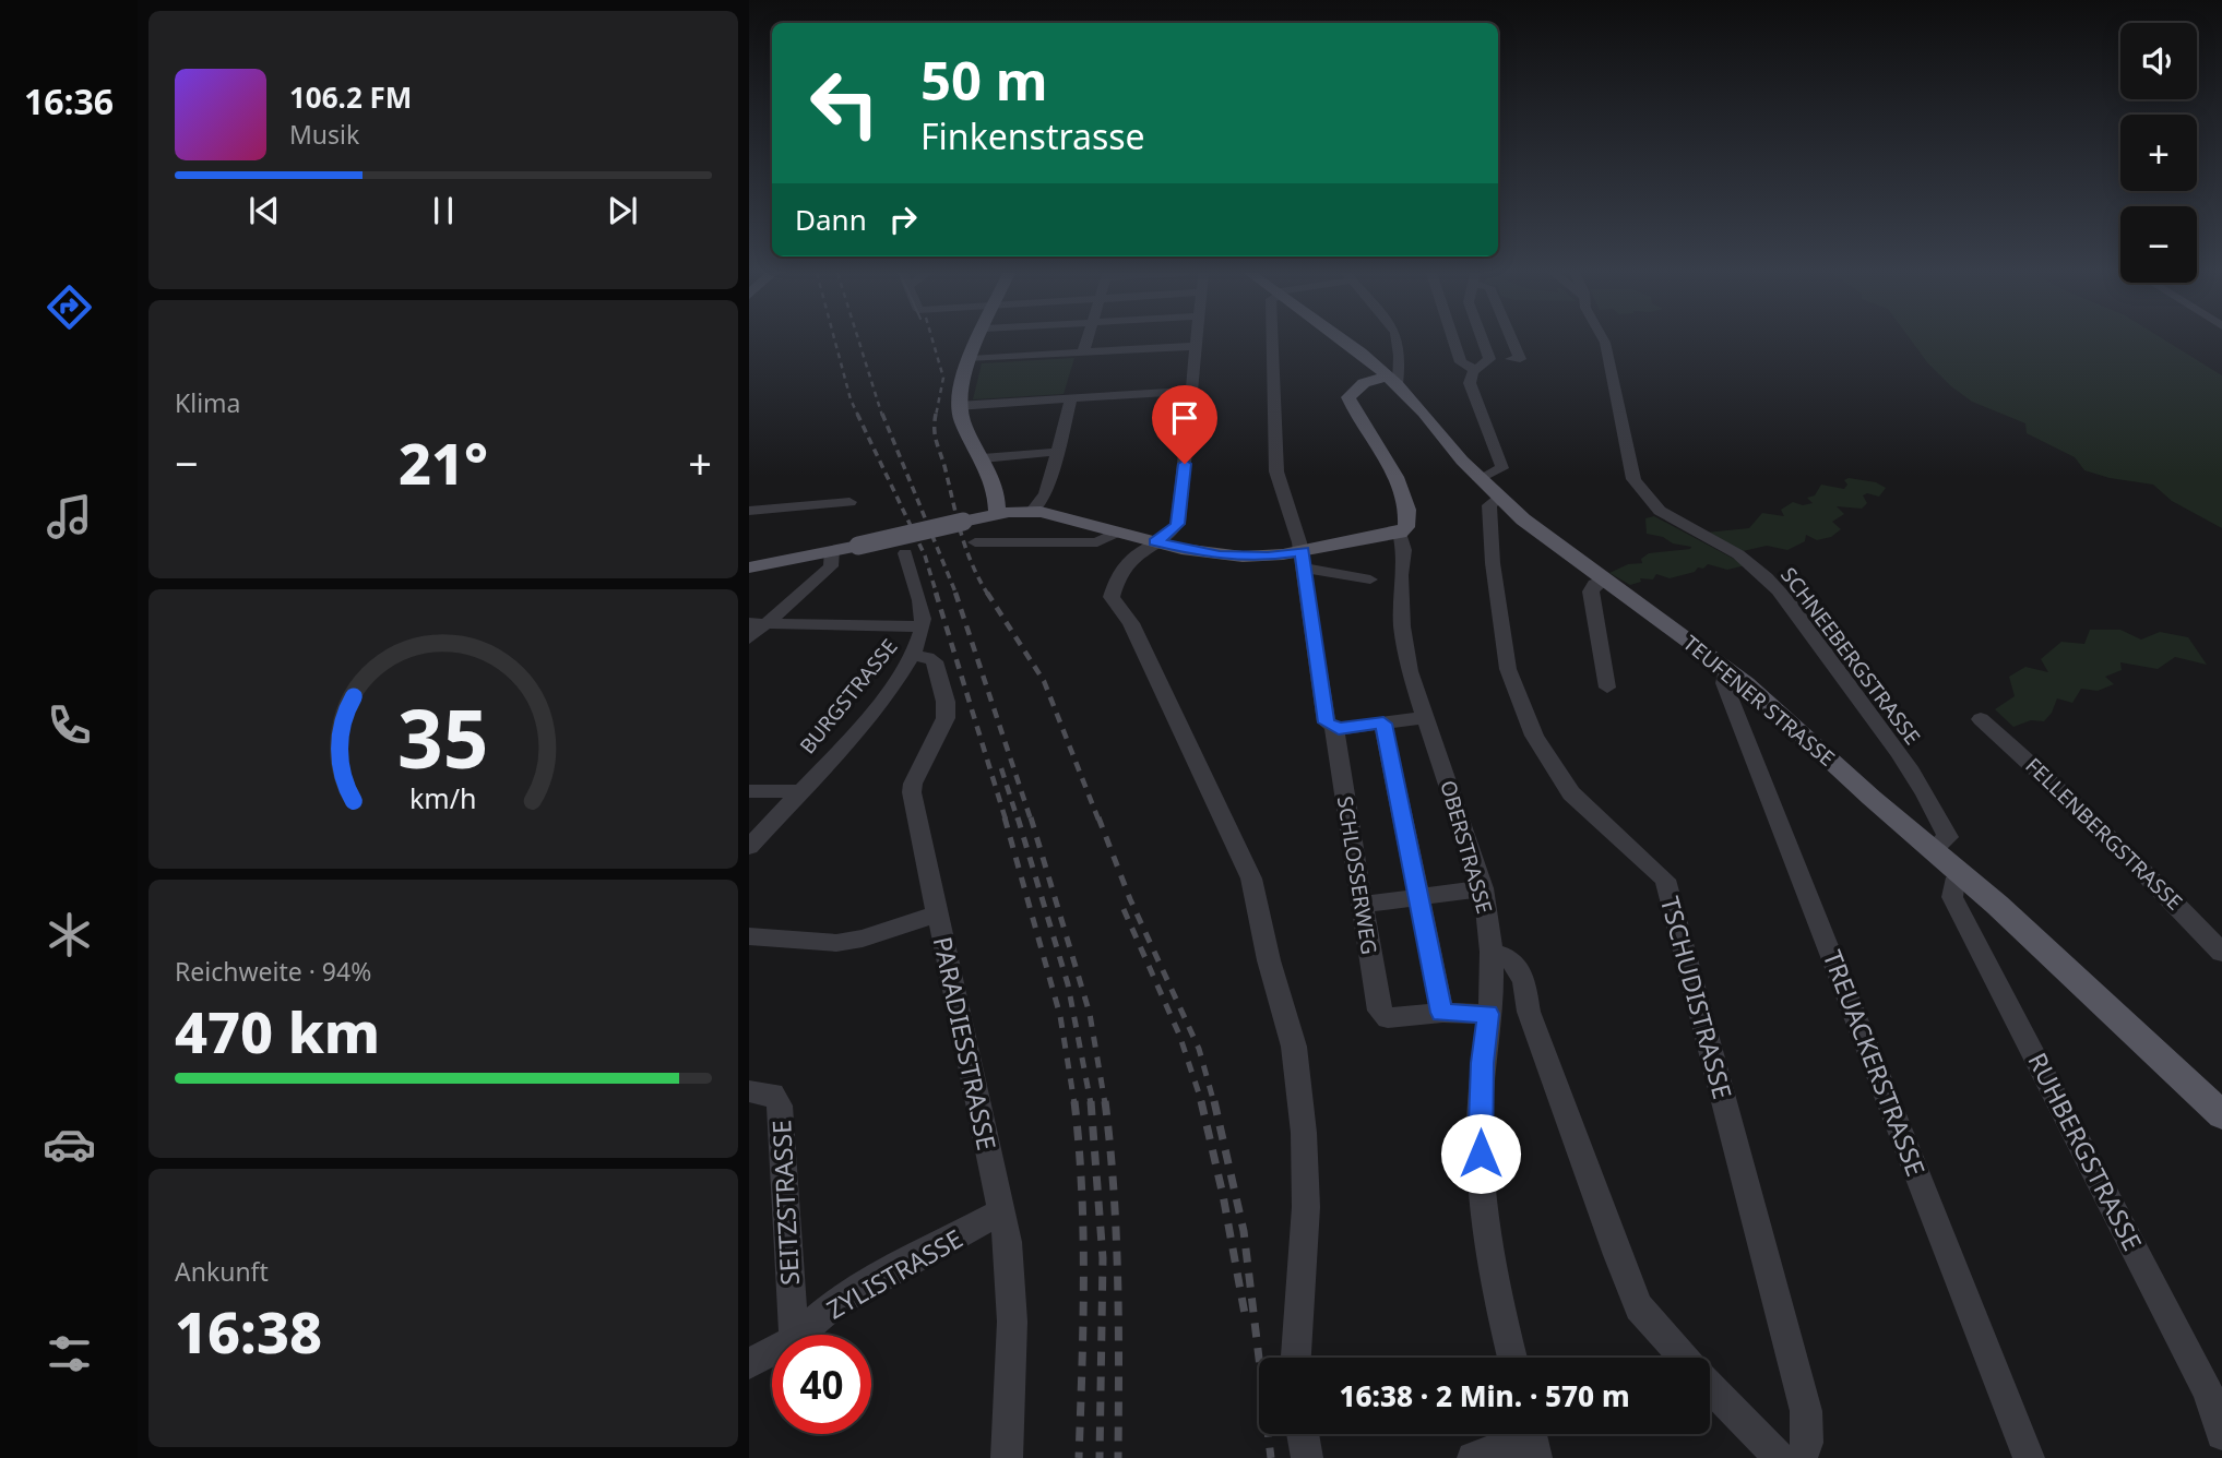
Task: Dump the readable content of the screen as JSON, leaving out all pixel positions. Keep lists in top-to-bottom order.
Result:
{
  "streets": {
    "main road": ["TEUFENER STRASSE", "OBERSTRASSE"],
    "street": [
      "SCHNEEBERGSTRASSE",
      "BURGSTRASSE",
      "FELLENBERGSTRASSE",
      "SCHLOSSERWEG",
      "TSCHUDISTRASSE",
      "PARADIESSTRASSE",
      "TREUACKERSTRASSE",
      "RUHBERGSTRASSE",
      "SEITZSTRASSE",
      "ZYLISTRASSE"
    ]
  },
  "crossings": [
    ["SCHNEEBERGSTRASSE", "TEUFENER STRASSE"],
    ["BURGSTRASSE", "PARADIESSTRASSE"],
    ["TEUFENER STRASSE", "OBERSTRASSE"],
    ["TEUFENER STRASSE", "TSCHUDISTRASSE"],
    ["TEUFENER STRASSE", "TREUACKERSTRASSE"],
    ["TEUFENER STRASSE", "RUHBERGSTRASSE"],
    ["PARADIESSTRASSE", "ZYLISTRASSE"]
  ],
  "page": {
    "tabs": "16:36",
    "map_buttons": ["+", "−"],
    "turn": ["50 m", "Finkenstrasse"],
    "song": ["106.2 FM", "Musik"],
    "then": "Dann",
    "tile": [
      "Klima",
      ["Reichweite · 94%", "470 km"],
      ["Ankunft", "16:38"]
    ],
    "heat": ["−", "21°", "+"],
    "limit": "40",
    "trip": "16:38 · 2 Min. · 570 m",
    "gauge": ["35", "km/h"]
  }
}
